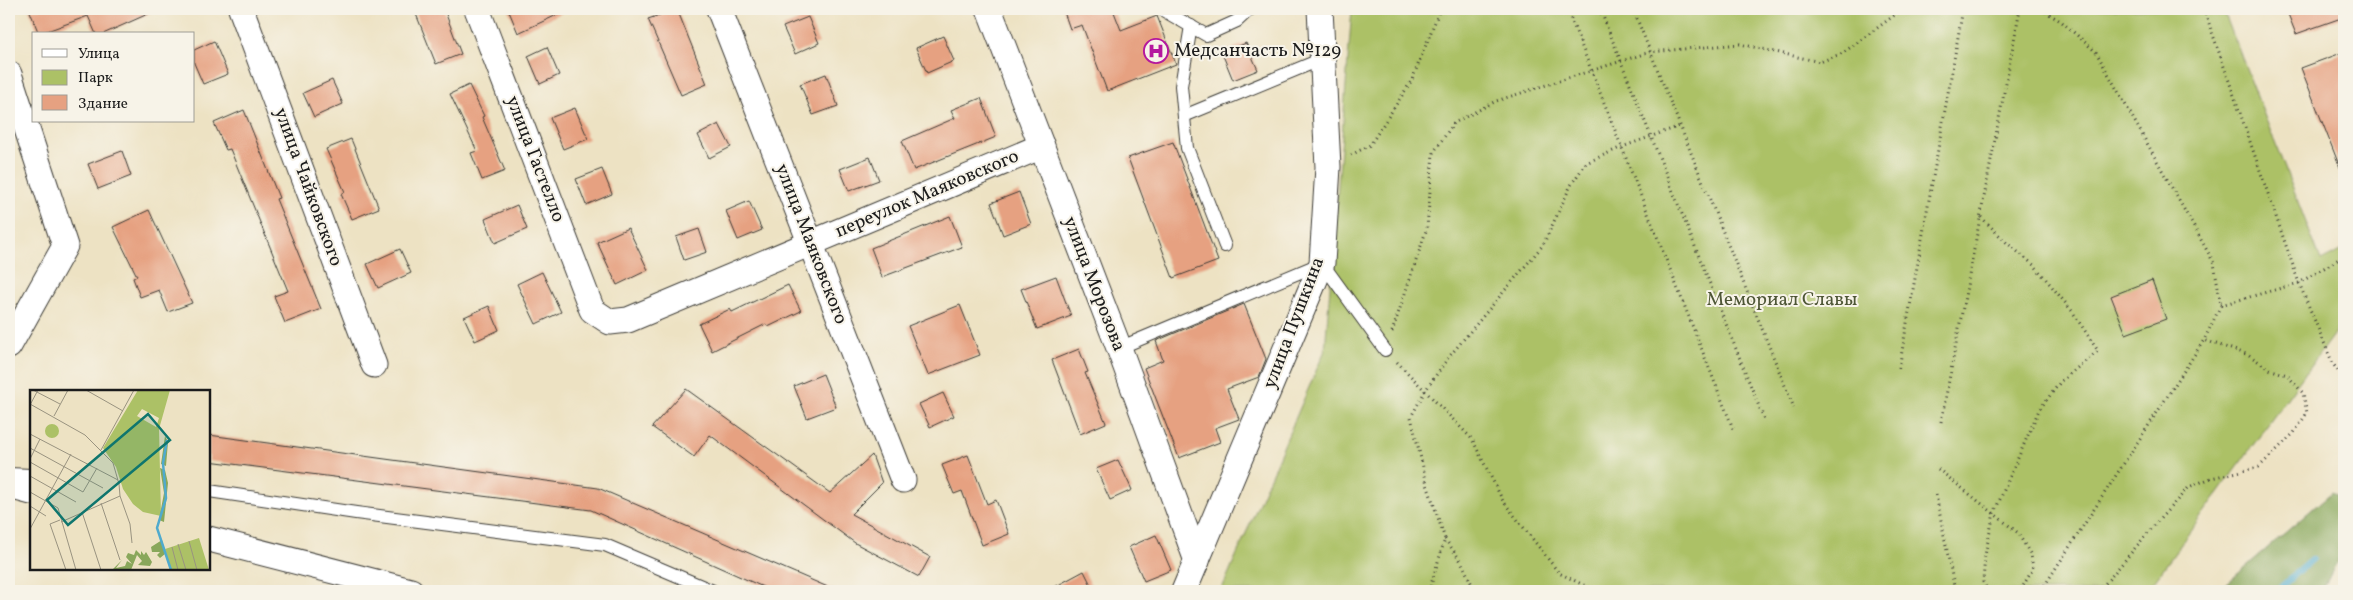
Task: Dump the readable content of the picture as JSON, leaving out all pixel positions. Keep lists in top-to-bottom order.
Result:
{
  "streets": {
    "street": [
      "улица Гастелло",
      "улица Чайковского",
      "переулок Маяковского",
      "улица Маяковского",
      "улица Морозова",
      "улица Пушкина"
    ]
  },
  "crossings": [
    ["улица Гастелло", "переулок Маяковского"],
    ["переулок Маяковского", "улица Маяковского"],
    ["переулок Маяковского", "улица Морозова"],
    ["улица Морозова", "улица Пушкина"]
  ],
  "parks": ["Мемориал Славы"],
  "places": {
    "hospital": ["Медсанчасть №129"]
  },
  "legend": ["Улица", "Парк", "Здание"]
}
